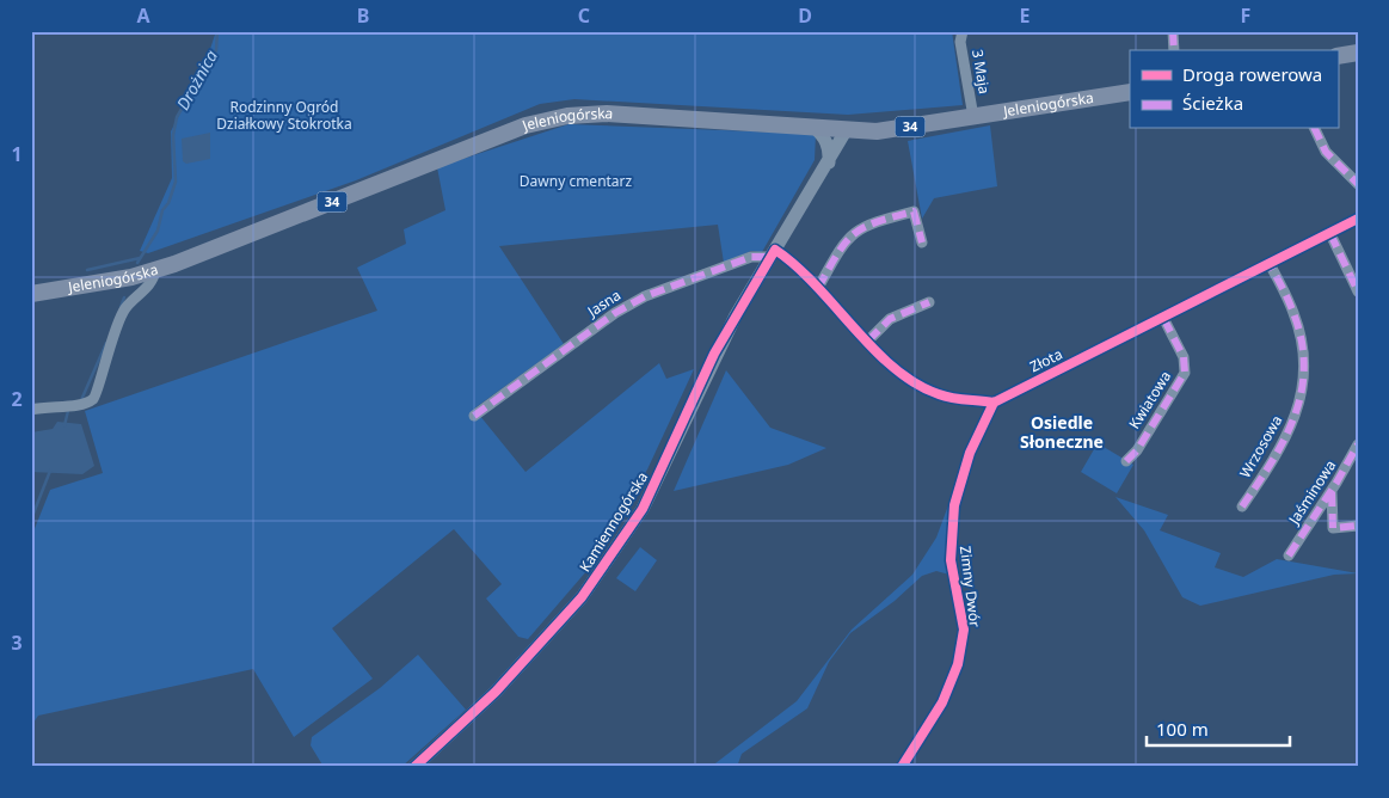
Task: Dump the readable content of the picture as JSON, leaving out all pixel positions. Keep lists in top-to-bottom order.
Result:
{
  "streets": {
    "main road": ["Jeleniogórska", "34"],
    "street": [
      "3 Maja",
      "Jasna",
      "Złota",
      "Kwiatowa",
      "Wrzosowa",
      "Jaśminowa",
      "Kamiennogórska",
      "Zimny Dwór"
    ]
  },
  "crossings": [
    ["3 Maja", "Jeleniogórska"],
    ["Jeleniogórska", "Kamiennogórska"],
    ["Jasna", "Kamiennogórska"],
    ["Złota", "Kwiatowa"],
    ["Złota", "Wrzosowa"],
    ["Złota", "Zimny Dwór"]
  ],
  "districts": ["Osiedle Słoneczne"],
  "water": ["Drożnica"],
  "parks": ["Rodzinny Ogród Działkowy Stokrotka", "Dawny cmentarz"],
  "legend": ["Droga rowerowa", "Ścieżka"],
  "scale_bar": "100 m",
  "grid": {
    "columns": [
      "A",
      "B",
      "C",
      "D",
      "E",
      "F"
    ],
    "rows": ["1", "2", "3"]
  }
}
